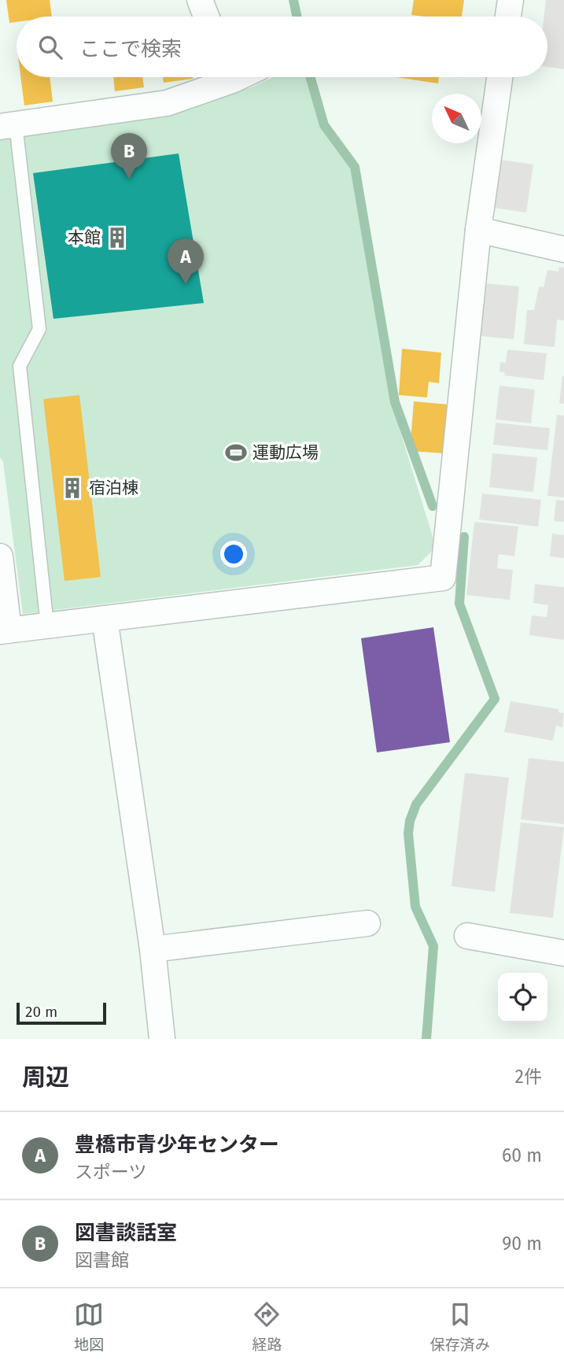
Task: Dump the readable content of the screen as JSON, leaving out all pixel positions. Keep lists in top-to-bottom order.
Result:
{
  "places": {
    "building": ["本館", "宿泊棟"],
    "sports": ["運動広場"]
  },
  "scale_bar": "20 m",
  "north": "top left",
  "page": {
    "search": "ここで検索",
    "pins": ["B", "A"],
    "scale": "20 m",
    "heading": ["周辺", "2件"],
    "list": [
      {
        "mark": "A",
        "name": "豊橋市青少年センター",
        "note": "スポーツ",
        "value": "60 m"
      },
      {
        "mark": "B",
        "name": "図書談話室",
        "note": "図書館",
        "value": "90 m"
      }
    ],
    "nav": ["地図", "経路", "保存済み"]
  }
}
